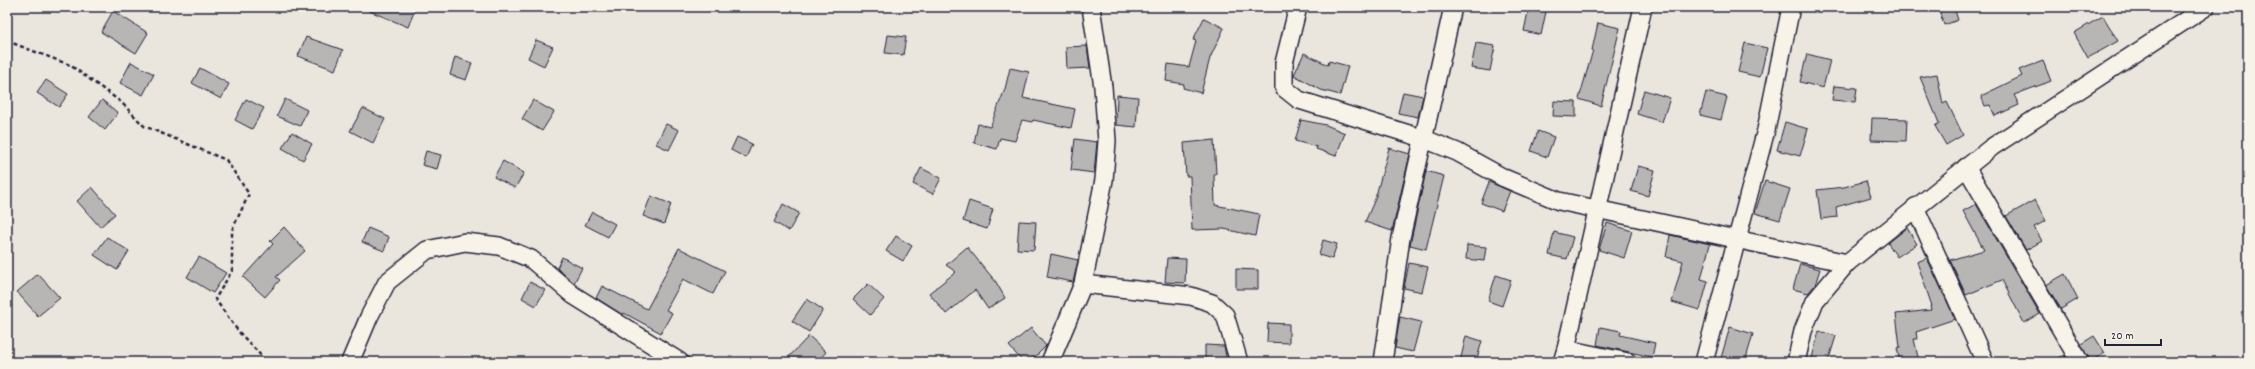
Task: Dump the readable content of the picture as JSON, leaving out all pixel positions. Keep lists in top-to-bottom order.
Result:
{
  "scale_bar": "20 m"
}
